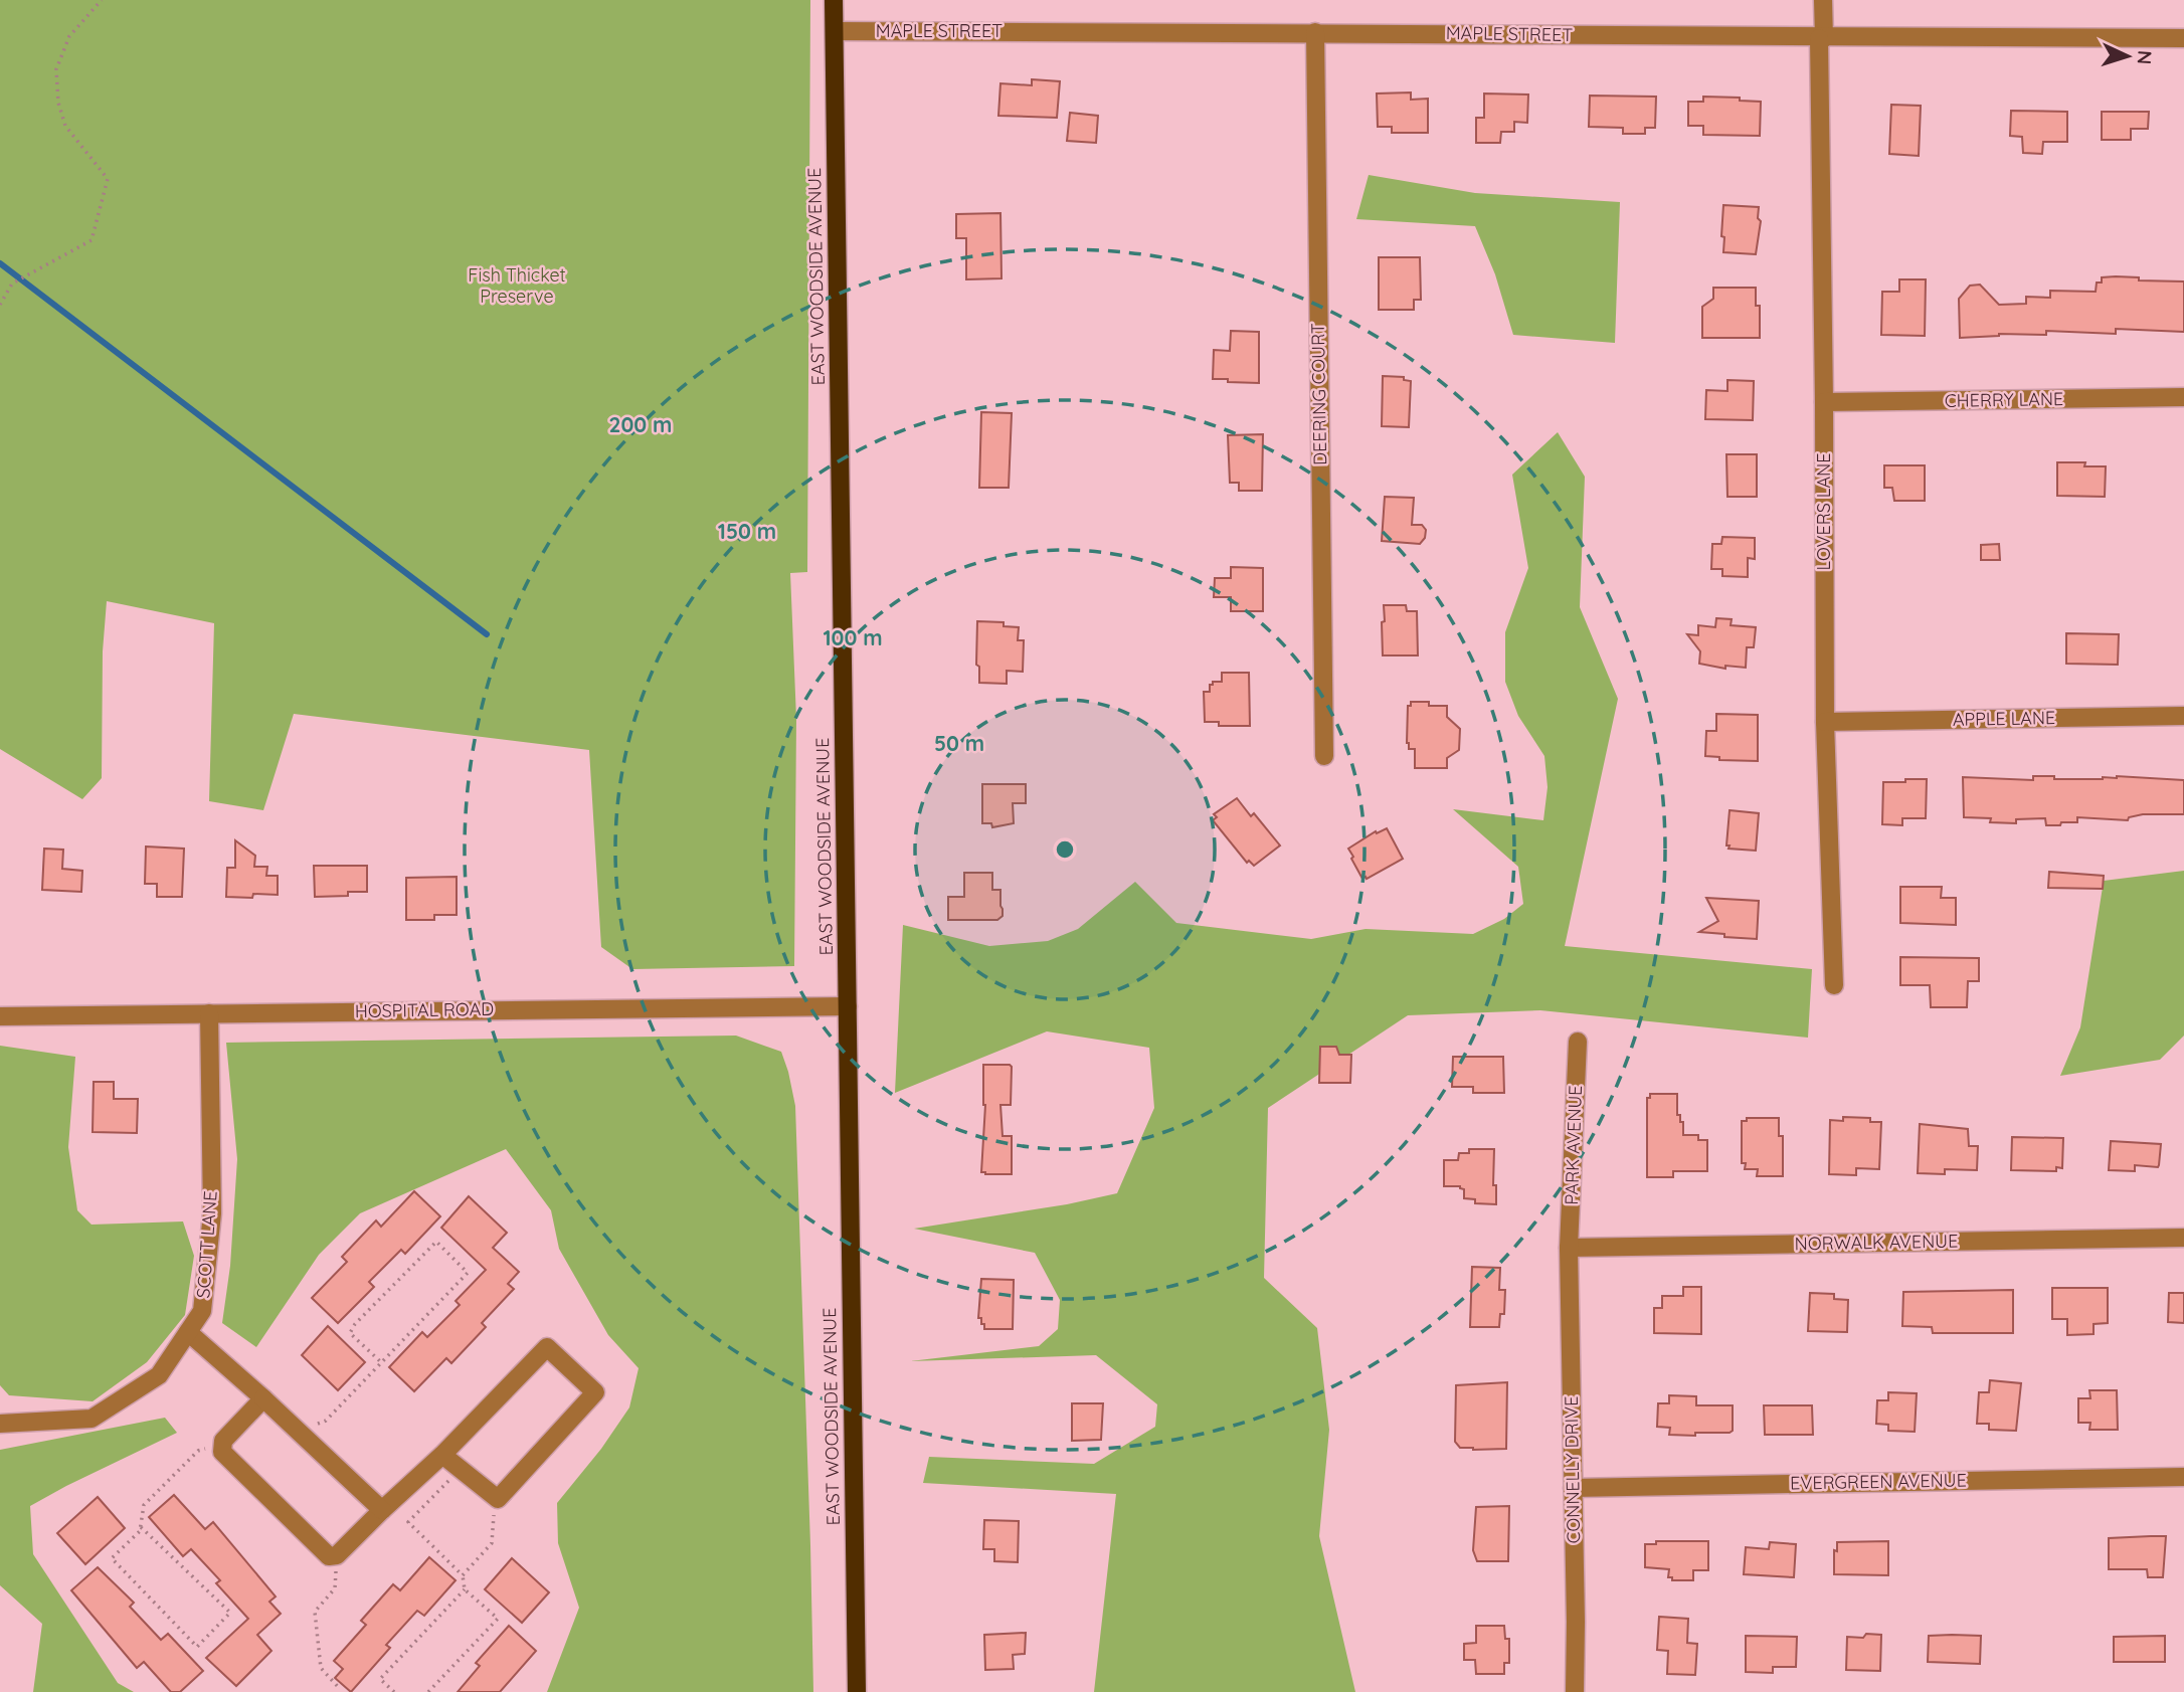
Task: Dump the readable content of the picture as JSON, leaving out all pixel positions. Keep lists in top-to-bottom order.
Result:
{
  "streets": {
    "main road": ["EAST WOODSIDE AVENUE"],
    "street": [
      "MAPLE STREET",
      "DEERING COURT",
      "CHERRY LANE",
      "LOVERS LANE",
      "APPLE LANE",
      "HOSPITAL ROAD",
      "PARK AVENUE",
      "NORWALK AVENUE",
      "SCOTT LANE",
      "CONNELLY DRIVE",
      "EVERGREEN AVENUE"
    ]
  },
  "crossings": [
    ["MAPLE STREET", "EAST WOODSIDE AVENUE"],
    ["MAPLE STREET", "DEERING COURT"],
    ["MAPLE STREET", "LOVERS LANE"],
    ["EAST WOODSIDE AVENUE", "HOSPITAL ROAD"],
    ["CHERRY LANE", "LOVERS LANE"],
    ["LOVERS LANE", "APPLE LANE"],
    ["HOSPITAL ROAD", "SCOTT LANE"],
    ["PARK AVENUE", "NORWALK AVENUE"],
    ["PARK AVENUE", "CONNELLY DRIVE"],
    ["NORWALK AVENUE", "CONNELLY DRIVE"],
    ["CONNELLY DRIVE", "EVERGREEN AVENUE"]
  ],
  "parks": ["Fish Thicket Preserve"],
  "north": "right",
  "rings": [
    "200 m",
    "150 m",
    "100 m",
    "50 m"
  ]
}
